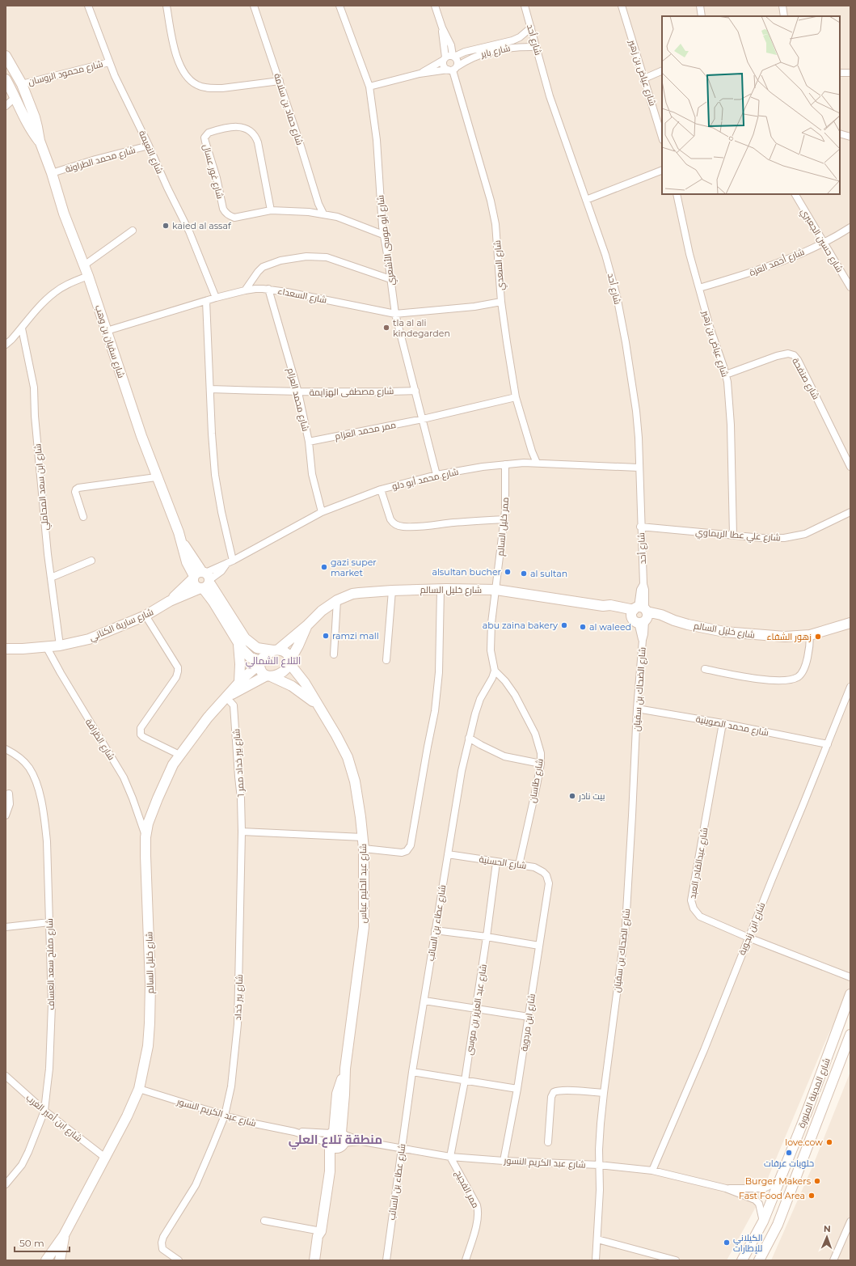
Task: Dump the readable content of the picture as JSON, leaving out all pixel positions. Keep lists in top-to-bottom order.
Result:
{
  "streets": {
    "street": [
      "شارع أحد",
      "شارع باير",
      "شارع محمود الروسان",
      "شارع عياض بن زهير",
      "شارع حماد بن سلامة",
      "شارع النعيمة",
      "شارع محمد الطراونة",
      "شارع غور عسال",
      "شارع أبو موسى الأشعري",
      "شارع حسين الجعبري",
      "شارع أحمد العزة",
      "شارع السعدي",
      "شارع السعداء",
      "شارع سفيان بن وهب",
      "شارع صنفحة",
      "شارع مصطفى الهزايمة",
      "شارع محمد العزام",
      "ممر محمد العزام",
      "شارع محمد أبو دلو",
      "شارع ابن سعد المحاملي",
      "ممر خليل السالم",
      "شارع علي عطا الريماوي",
      "شارع خليل السالم",
      "شارع سارية الكناني",
      "شارع الضحاك بن سفيان",
      "شارع محمد الصوينية",
      "شارع الظرافة",
      "شارع بير خداد ممر 1",
      "شارع طاسان",
      "شارع الحسنية",
      "شارع عبدالقادر العبد",
      "شارع عبد الحليم عباس",
      "شارع عطاء بن السائب",
      "شارع ابن زنجوية",
      "شارع مفلح سعد العساف",
      "شارع بير خداد",
      "شارع عبد العزيز بن موسى",
      "شارع ابن مردوية",
      "شارع المدينة المنورة",
      "شارع عبد الكريم النسور",
      "شارع ابن أمير الغرب",
      "ممر الفجيج"
    ]
  },
  "crossings": [
    ["شارع أحد", "شارع باير"],
    ["شارع أحد", "شارع محمد أبو دلو"],
    ["شارع أحد", "شارع علي عطا الريماوي"],
    ["شارع أحد", "شارع خليل السالم"],
    ["شارع أحد", "شارع الضحاك بن سفيان"],
    ["شارع باير", "شارع أبو موسى الأشعري"],
    ["شارع باير", "شارع السعدي"],
    ["شارع محمود الروسان", "شارع النعيمة"],
    ["شارع محمود الروسان", "شارع سفيان بن وهب"],
    ["شارع عياض بن زهير", "شارع أحمد العزة"],
    ["شارع عياض بن زهير", "شارع صنفحة"],
    ["شارع عياض بن زهير", "شارع علي عطا الريماوي"],
    ["شارع حماد بن سلامة", "شارع غور عسال"],
    ["شارع النعيمة", "شارع محمد الطراونة"],
    ["شارع النعيمة", "شارع السعداء"],
    ["شارع محمد الطراونة", "شارع سفيان بن وهب"],
    ["شارع غور عسال", "شارع أبو موسى الأشعري"],
    ["شارع أبو موسى الأشعري", "شارع السعداء"],
    ["شارع أبو موسى الأشعري", "شارع مصطفى الهزايمة"],
    ["شارع أبو موسى الأشعري", "ممر محمد العزام"],
    ["شارع أبو موسى الأشعري", "شارع محمد أبو دلو"],
    ["شارع حسين الجعبري", "شارع أحمد العزة"],
    ["شارع السعدي", "شارع السعداء"],
    ["شارع السعدي", "ممر محمد العزام"],
    ["شارع السعدي", "شارع محمد أبو دلو"],
    ["شارع السعداء", "شارع سفيان بن وهب"],
    ["شارع السعداء", "شارع محمد العزام"],
    ["شارع سفيان بن وهب", "شارع محمد أبو دلو"],
    ["شارع سفيان بن وهب", "شارع سارية الكناني"],
    ["شارع مصطفى الهزايمة", "شارع محمد العزام"],
    ["شارع محمد العزام", "ممر محمد العزام"],
    ["شارع محمد العزام", "شارع محمد أبو دلو"],
    ["شارع محمد أبو دلو", "ممر خليل السالم"],
    ["شارع محمد أبو دلو", "شارع سارية الكناني"],
    ["شارع ابن سعد المحاملي", "شارع سارية الكناني"],
    ["ممر خليل السالم", "شارع خليل السالم"],
    ["شارع خليل السالم", "شارع الضحاك بن سفيان"],
    ["شارع خليل السالم", "شارع الظرافة"],
    ["شارع خليل السالم", "شارع بير خداد ممر 1"],
    ["شارع خليل السالم", "شارع عبد الحليم عباس"],
    ["شارع خليل السالم", "شارع عبد الكريم النسور"],
    ["شارع خليل السالم", "شارع ابن أمير الغرب"],
    ["شارع سارية الكناني", "شارع الظرافة"],
    ["شارع الضحاك بن سفيان", "شارع محمد الصوينية"],
    ["شارع الضحاك بن سفيان", "شارع عبد الكريم النسور"],
    ["شارع محمد الصوينية", "شارع عبدالقادر العبد"],
    ["شارع محمد الصوينية", "شارع ابن زنجوية"],
    ["شارع بير خداد ممر 1", "شارع بير خداد"],
    ["شارع طاسان", "شارع الحسنية"],
    ["شارع طاسان", "شارع عطاء بن السائب"],
    ["شارع الحسنية", "شارع عطاء بن السائب"],
    ["شارع الحسنية", "شارع عبد العزيز بن موسى"],
    ["شارع الحسنية", "شارع ابن مردوية"],
    ["شارع عبدالقادر العبد", "شارع ابن زنجوية"],
    ["شارع عبد الحليم عباس", "شارع عبد الكريم النسور"],
    ["شارع عطاء بن السائب", "شارع عبد الكريم النسور"],
    ["شارع ابن زنجوية", "شارع عبد الكريم النسور"],
    ["شارع مفلح سعد العساف", "شارع ابن أمير الغرب"],
    ["شارع بير خداد", "شارع عبد الكريم النسور"],
    ["شارع عبد العزيز بن موسى", "شارع عبد الكريم النسور"],
    ["شارع عبد العزيز بن موسى", "ممر الفجيج"],
    ["شارع ابن مردوية", "شارع عبد الكريم النسور"],
    ["شارع المدينة المنورة", "شارع عبد الكريم النسور"],
    ["شارع عبد الكريم النسور", "ممر الفجيج"]
  ],
  "districts": ["التلاع الشمالي", "منطقة تلاع العلي"],
  "places": [
    "kaied al assaf",
    "tla al ali kindegarden",
    "gazi super market",
    "alsultan bucher",
    "al sultan",
    "abu zaina bakery",
    "al waleed",
    "ramzi mall",
    "زهور الشفاء",
    "بيت نادر",
    "love.cow",
    "حلويات عرفات",
    "Burger Makers",
    "Fast Food Area",
    "الكيلاني للإطارات"
  ],
  "scale_bar": "50 m",
  "north": "top"
}
